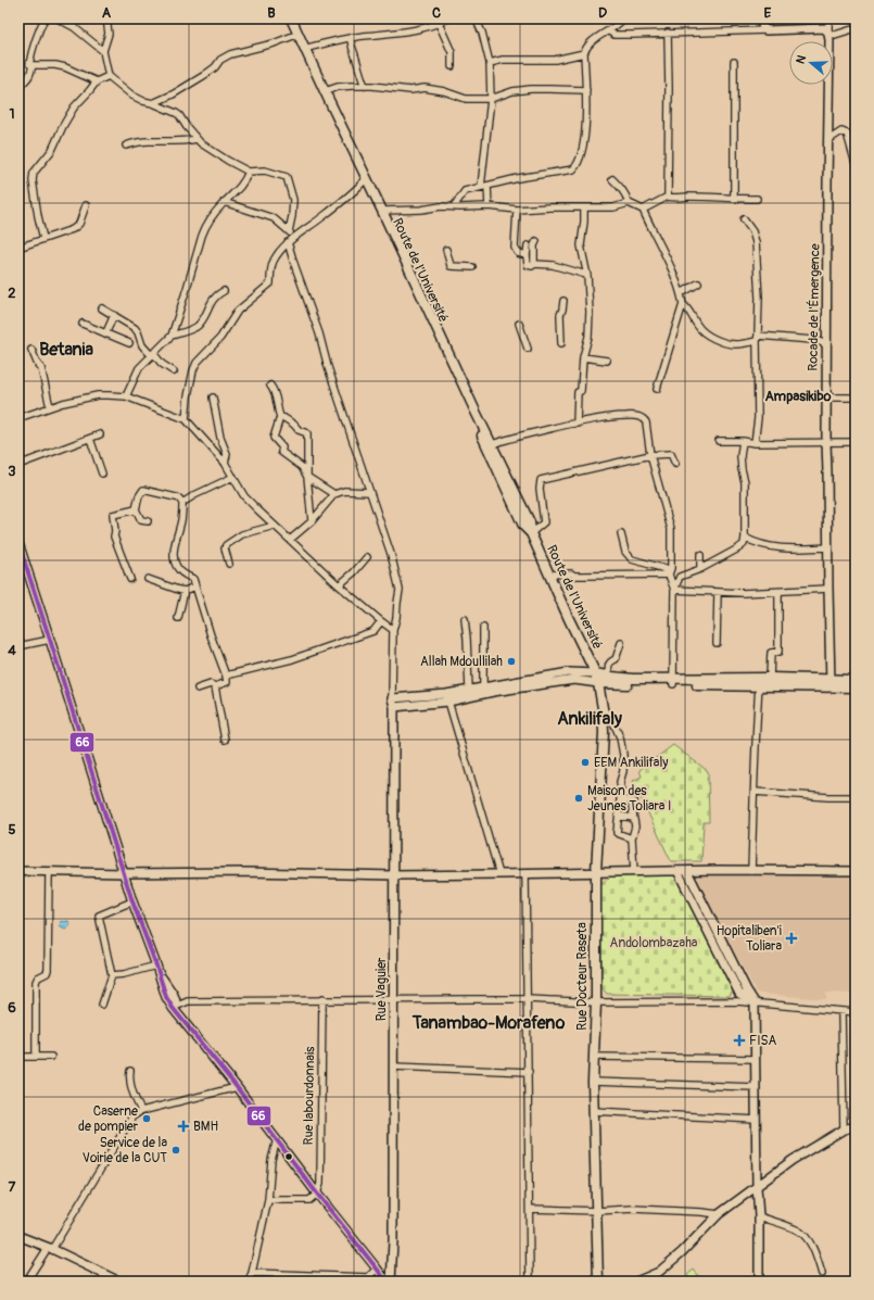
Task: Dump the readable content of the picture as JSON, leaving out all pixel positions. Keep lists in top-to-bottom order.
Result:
{
  "streets": {
    "main road": ["Route de l'Université", "Rue Docteur Raseta"],
    "street": ["Rocade de l'Émergence", "Rue Vaguier", "Rue labourdonnais"]
  },
  "crossings": [
    ["Route de l'Université", "Rue Docteur Raseta"]
  ],
  "districts": [
    "Betania",
    "Ampasikibo",
    "Ankilifaly",
    "Tanambao-Morafeno"
  ],
  "parks": ["Andolombazaha"],
  "places": {
    "other": [
      "Allah Mdoullilah",
      "EEM Ankilifaly",
      "Maison des Jeunes Toliara I",
      "Caserne de pompier",
      "Service de la Voirie de la CUT"
    ],
    "health": ["Hopitaliben'i Toliara", "FISA", "BMH"]
  },
  "lines": ["transit line 66"],
  "north": "left",
  "grid": {
    "columns": [
      "A",
      "B",
      "C",
      "D",
      "E"
    ],
    "rows": [
      "1",
      "2",
      "3",
      "4",
      "5",
      "6",
      "7"
    ]
  }
}
